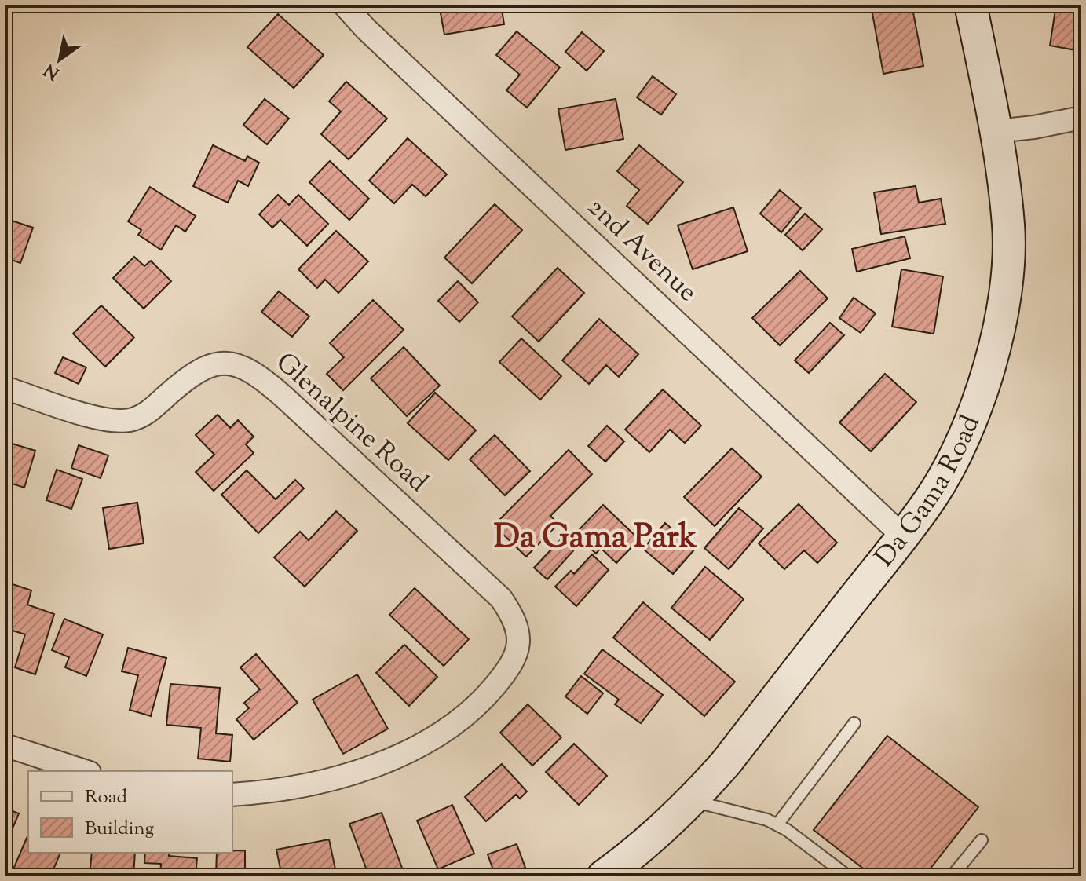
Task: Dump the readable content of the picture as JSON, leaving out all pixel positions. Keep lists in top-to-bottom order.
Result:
{
  "streets": {
    "street": ["2nd Avenue", "Glenalpine Road", "Da Gama Road"]
  },
  "crossings": [
    ["2nd Avenue", "Da Gama Road"]
  ],
  "districts": ["Da Gama Park"],
  "legend": ["Road", "Building"],
  "north": "bottom left"
}
